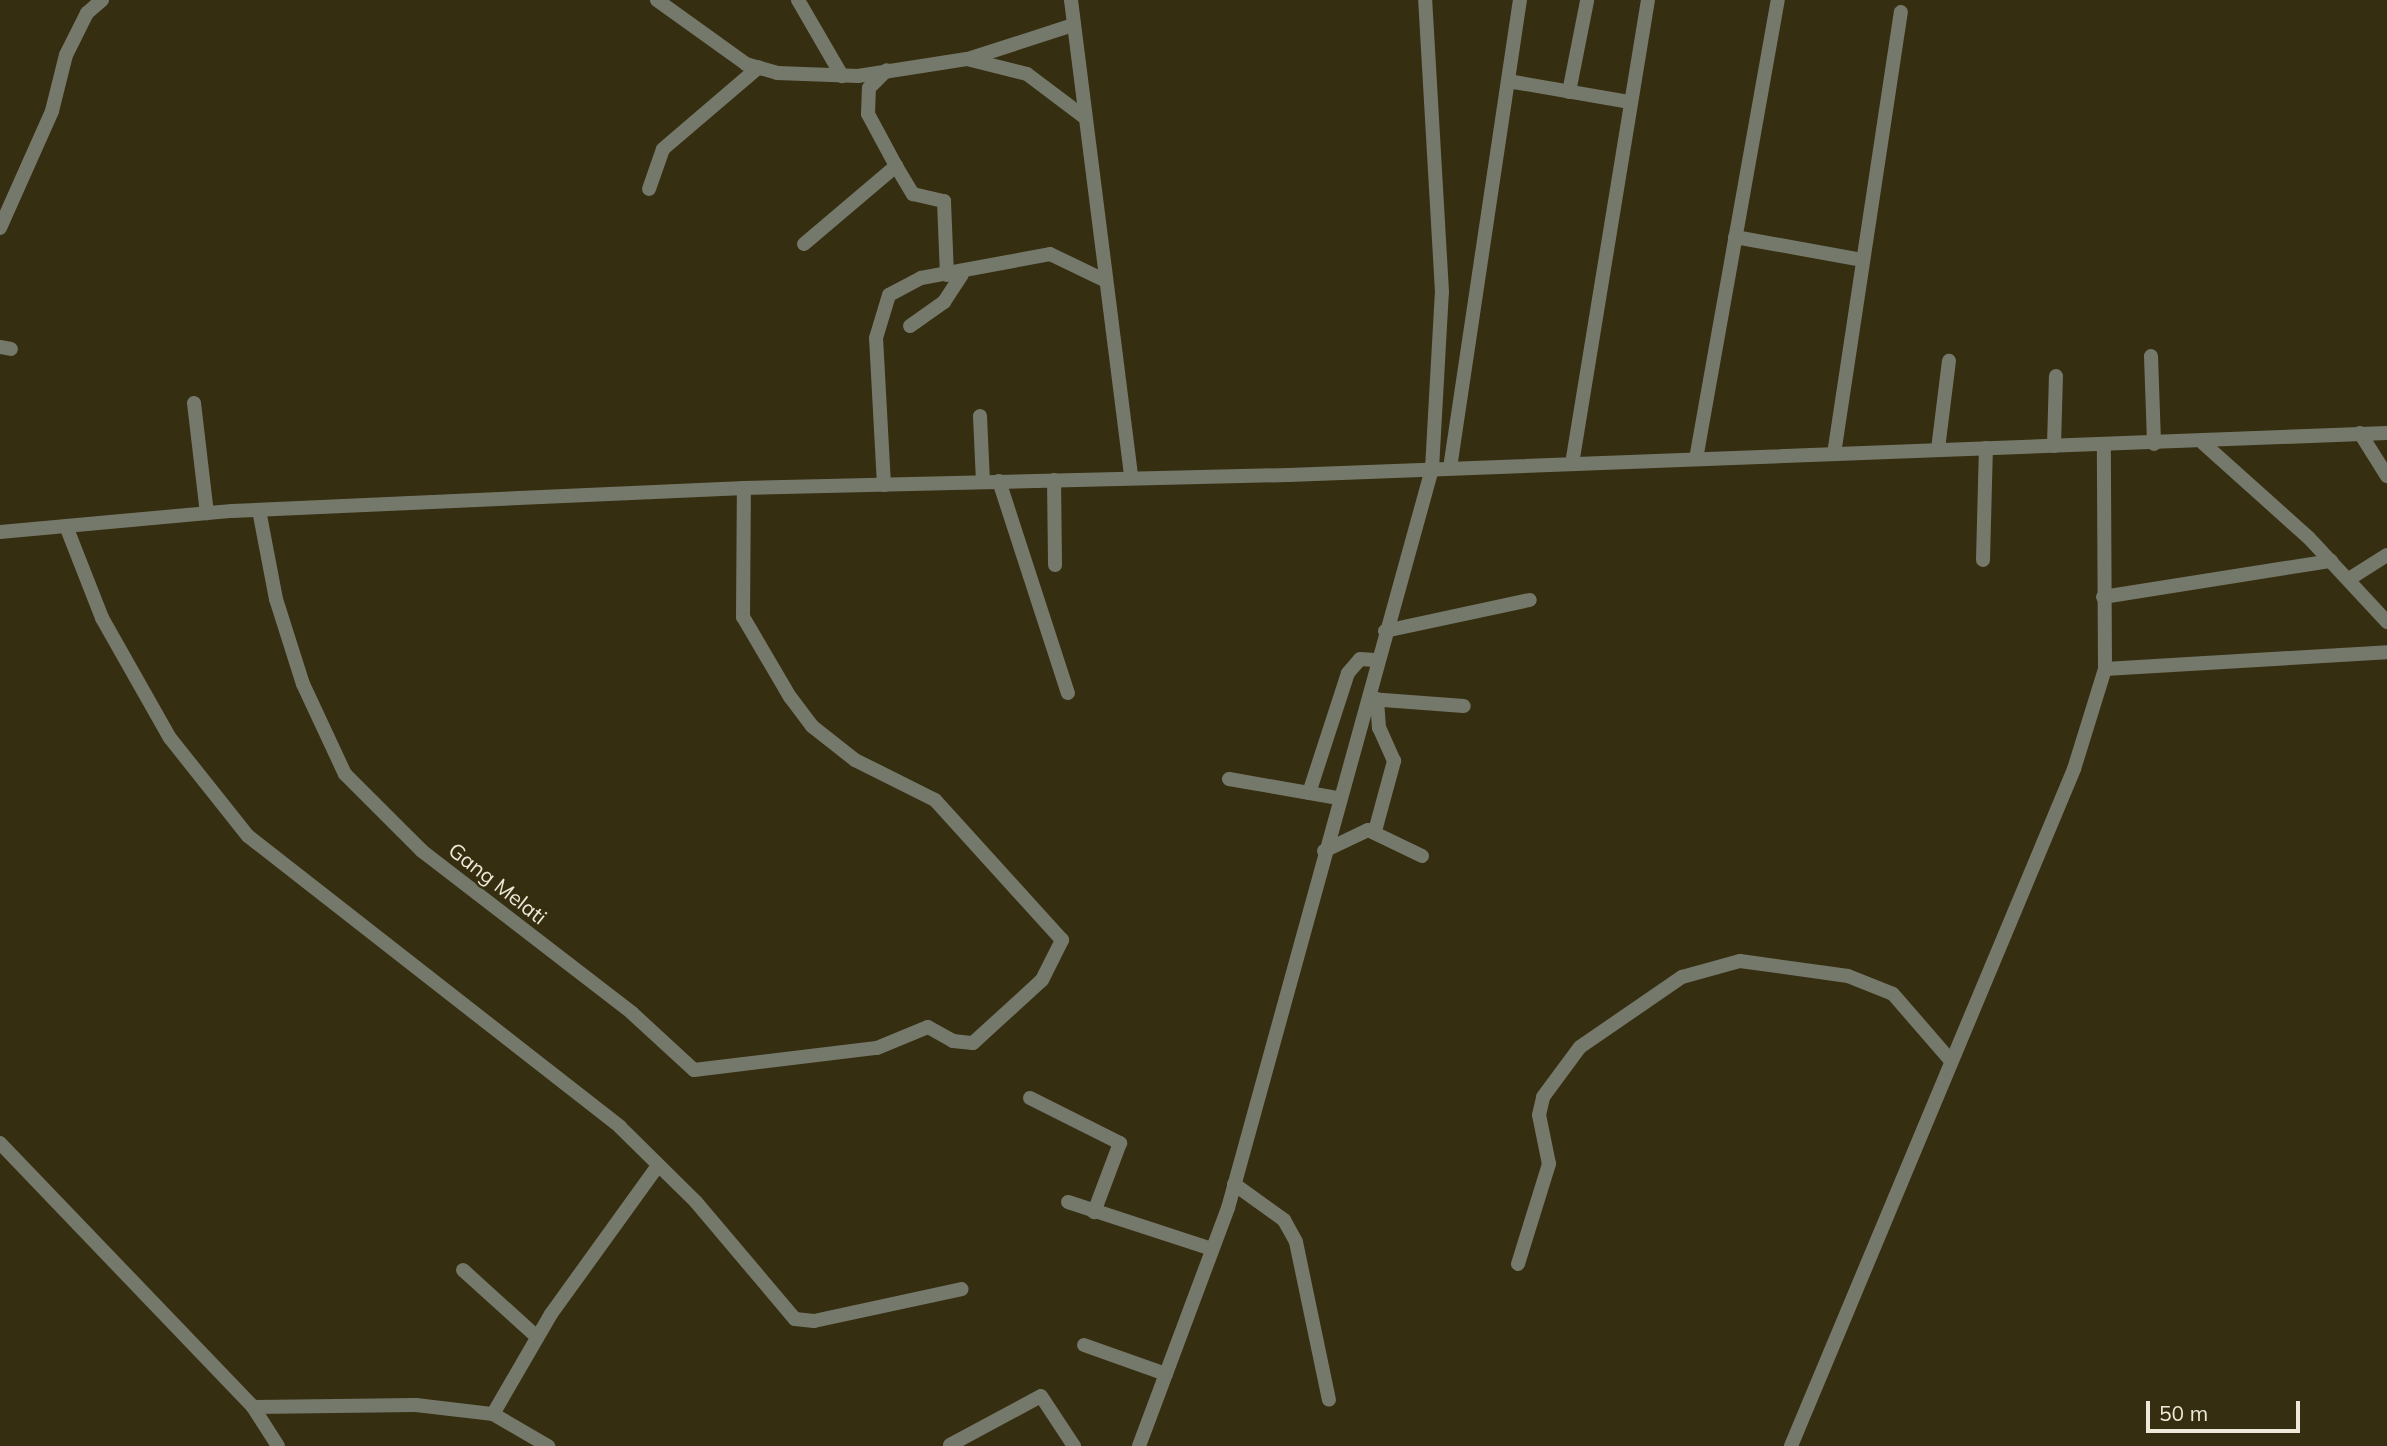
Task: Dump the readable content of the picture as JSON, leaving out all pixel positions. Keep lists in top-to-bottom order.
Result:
{
  "streets": {
    "street": ["Gang Melati"]
  },
  "scale_bar": "50 m"
}
